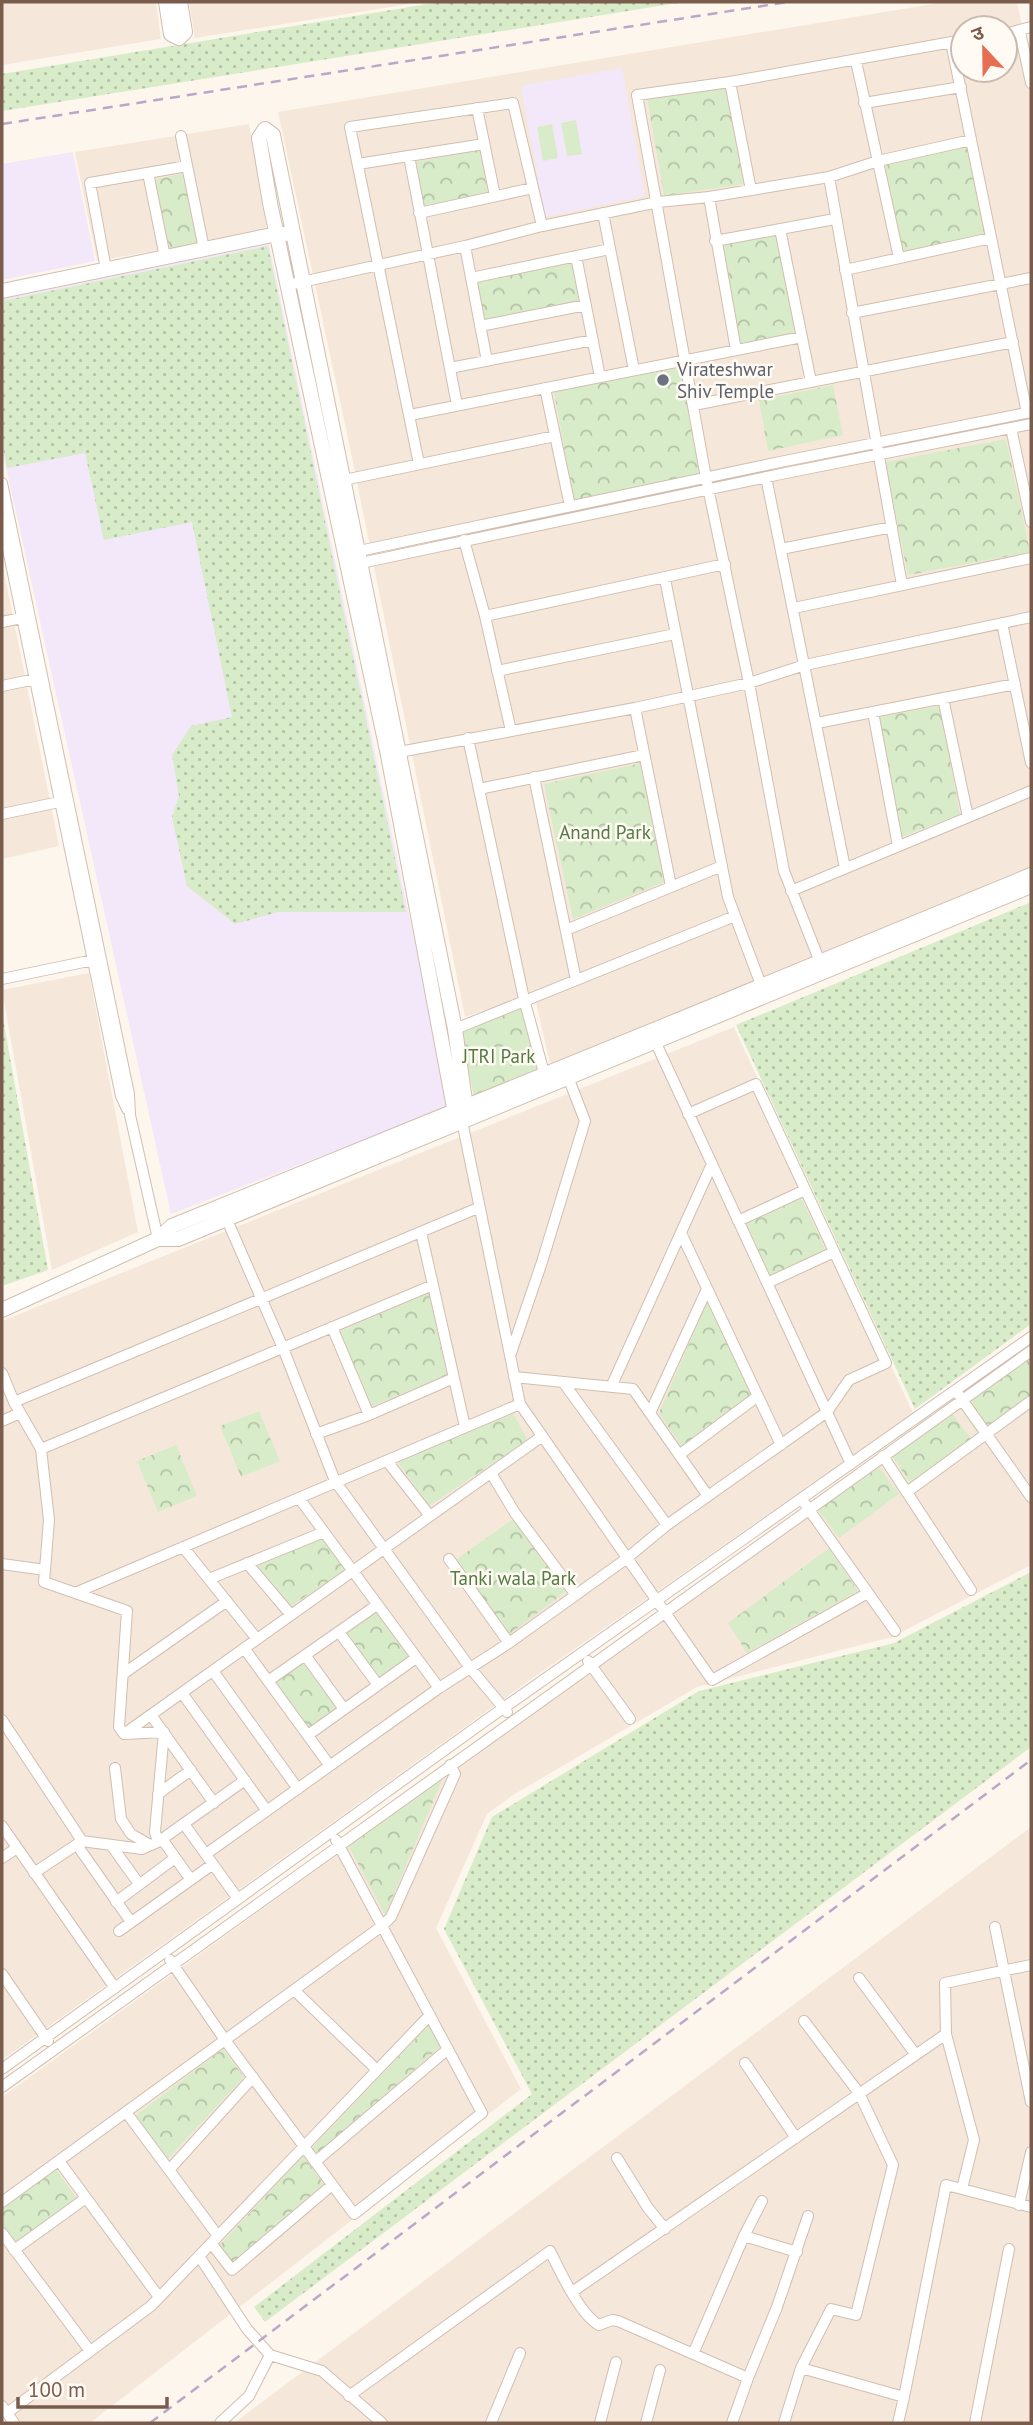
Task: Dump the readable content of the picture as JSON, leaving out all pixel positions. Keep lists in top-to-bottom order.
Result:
{
  "parks": ["Anand Park", "JTRI Park", "Tanki wala Park"],
  "places": ["Virateshwar Shiv Temple"],
  "scale_bar": "100 m",
  "north": "top"
}
